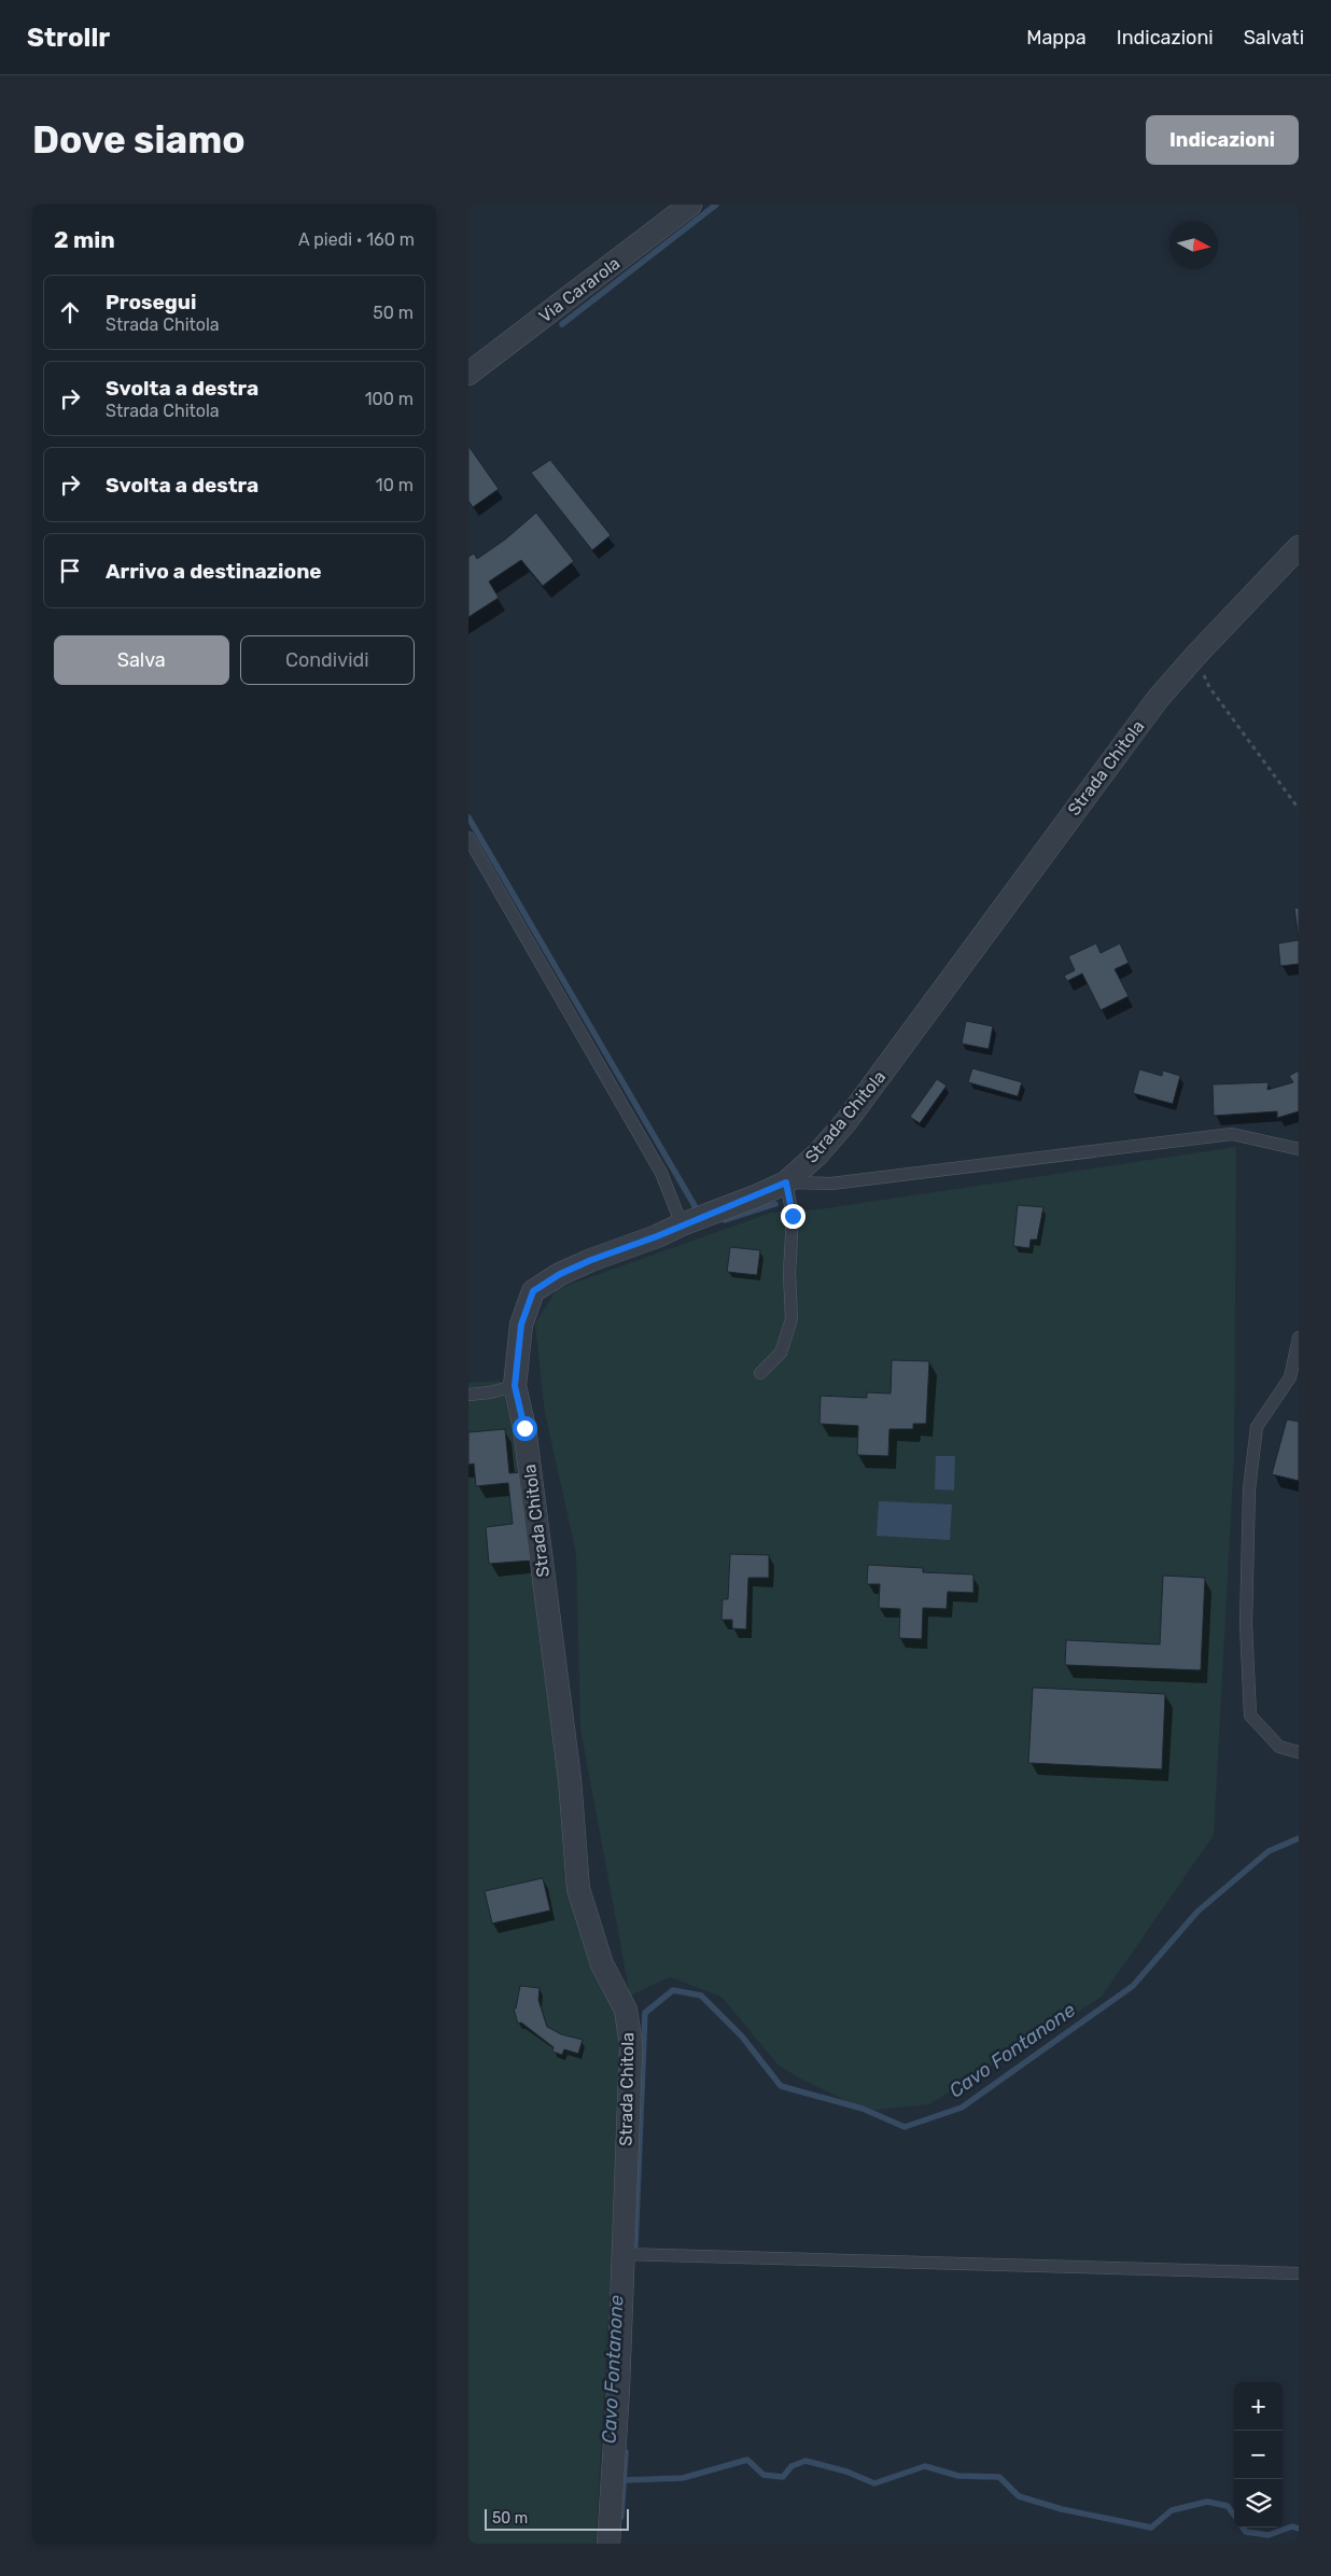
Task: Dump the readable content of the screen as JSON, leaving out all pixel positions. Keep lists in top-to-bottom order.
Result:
{
  "streets": {
    "street": ["Via Cararola", "Strada Chitola"]
  },
  "water": ["Cavo Fontanone"],
  "scale_bar": "50 m",
  "north": "right",
  "page": {
    "header": "Strollr",
    "nav": ["Mappa", "Indicazioni", "Salvati"],
    "buttons": [
      "Indicazioni",
      ["Salva", "Condividi"]
    ],
    "title": "Dove siamo",
    "heading": ["2 min", "A piedi · 160 m"],
    "list": [
      ["Prosegui", "Strada Chitola", "50 m"],
      ["Svolta a destra", "Strada Chitola", "100 m"],
      ["Svolta a destra", "10 m"],
      "Arrivo a destinazione"
    ],
    "map_buttons": ["+", "−"],
    "scale": "50 m"
  }
}
